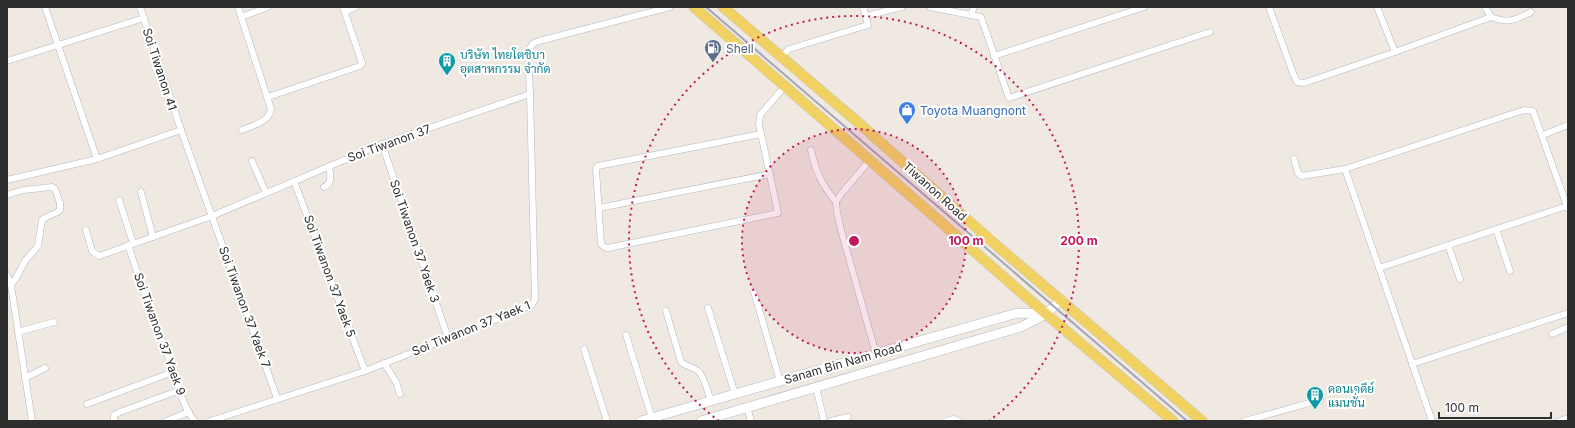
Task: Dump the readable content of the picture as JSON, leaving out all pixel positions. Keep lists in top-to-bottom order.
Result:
{
  "streets": {
    "main road": ["Tiwanon Road", "Sanam Bin Nam Road"],
    "street": [
      "Soi Tiwanon 41",
      "Soi Tiwanon 37",
      "Soi Tiwanon 37 Yaek 3",
      "Soi Tiwanon 37 Yaek 5",
      "Soi Tiwanon 37 Yaek 7",
      "Soi Tiwanon 37 Yaek 1",
      "Soi Tiwanon 37 Yaek 9"
    ]
  },
  "crossings": [
    ["Soi Tiwanon 41", "Soi Tiwanon 37"],
    ["Soi Tiwanon 41", "Soi Tiwanon 37 Yaek 7"],
    ["Soi Tiwanon 37", "Soi Tiwanon 37 Yaek 3"],
    ["Soi Tiwanon 37", "Soi Tiwanon 37 Yaek 5"],
    ["Soi Tiwanon 37", "Soi Tiwanon 37 Yaek 7"],
    ["Soi Tiwanon 37", "Soi Tiwanon 37 Yaek 1"],
    ["Soi Tiwanon 37", "Soi Tiwanon 37 Yaek 9"],
    ["Tiwanon Road", "Sanam Bin Nam Road"],
    ["Soi Tiwanon 37 Yaek 3", "Soi Tiwanon 37 Yaek 1"],
    ["Soi Tiwanon 37 Yaek 5", "Soi Tiwanon 37 Yaek 1"],
    ["Soi Tiwanon 37 Yaek 7", "Soi Tiwanon 37 Yaek 1"]
  ],
  "places": {
    "fuel station": ["Shell"],
    "building": ["บริษัท ไทยโตชิบา อุตสาหกรรม จำกัด", "ดอนเจดีย์ แมนชั่น"],
    "shop": ["Toyota Muangnont"]
  },
  "scale_bar": "100 m",
  "rings": ["100 m", "200 m"]
}
